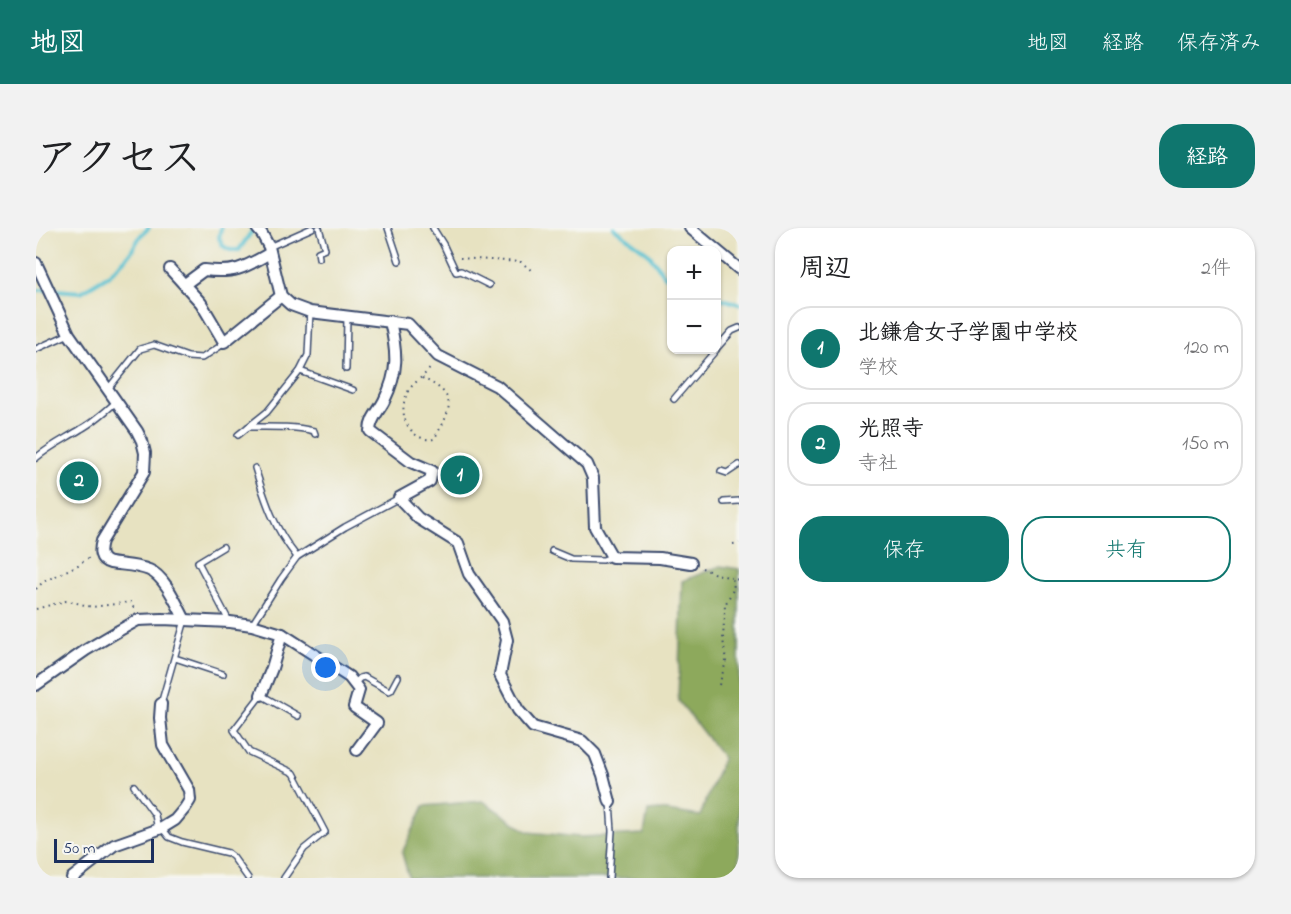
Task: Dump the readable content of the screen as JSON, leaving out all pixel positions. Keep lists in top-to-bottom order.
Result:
{
  "scale_bar": "50 m",
  "page": {
    "header": "地図",
    "nav": ["地図", "経路", "保存済み"],
    "title": "アクセス",
    "buttons": [
      "経路",
      ["保存", "共有"]
    ],
    "heading": ["周辺", "2件"],
    "map_buttons": ["+", "−"],
    "list": [
      {
        "mark": "1",
        "name": "北鎌倉女子学園中学校",
        "note": "学校",
        "value": "120 m"
      },
      {
        "mark": "2",
        "name": "光照寺",
        "note": "寺社",
        "value": "150 m"
      }
    ],
    "pins": ["1", "2"],
    "scale": "50 m"
  }
}
